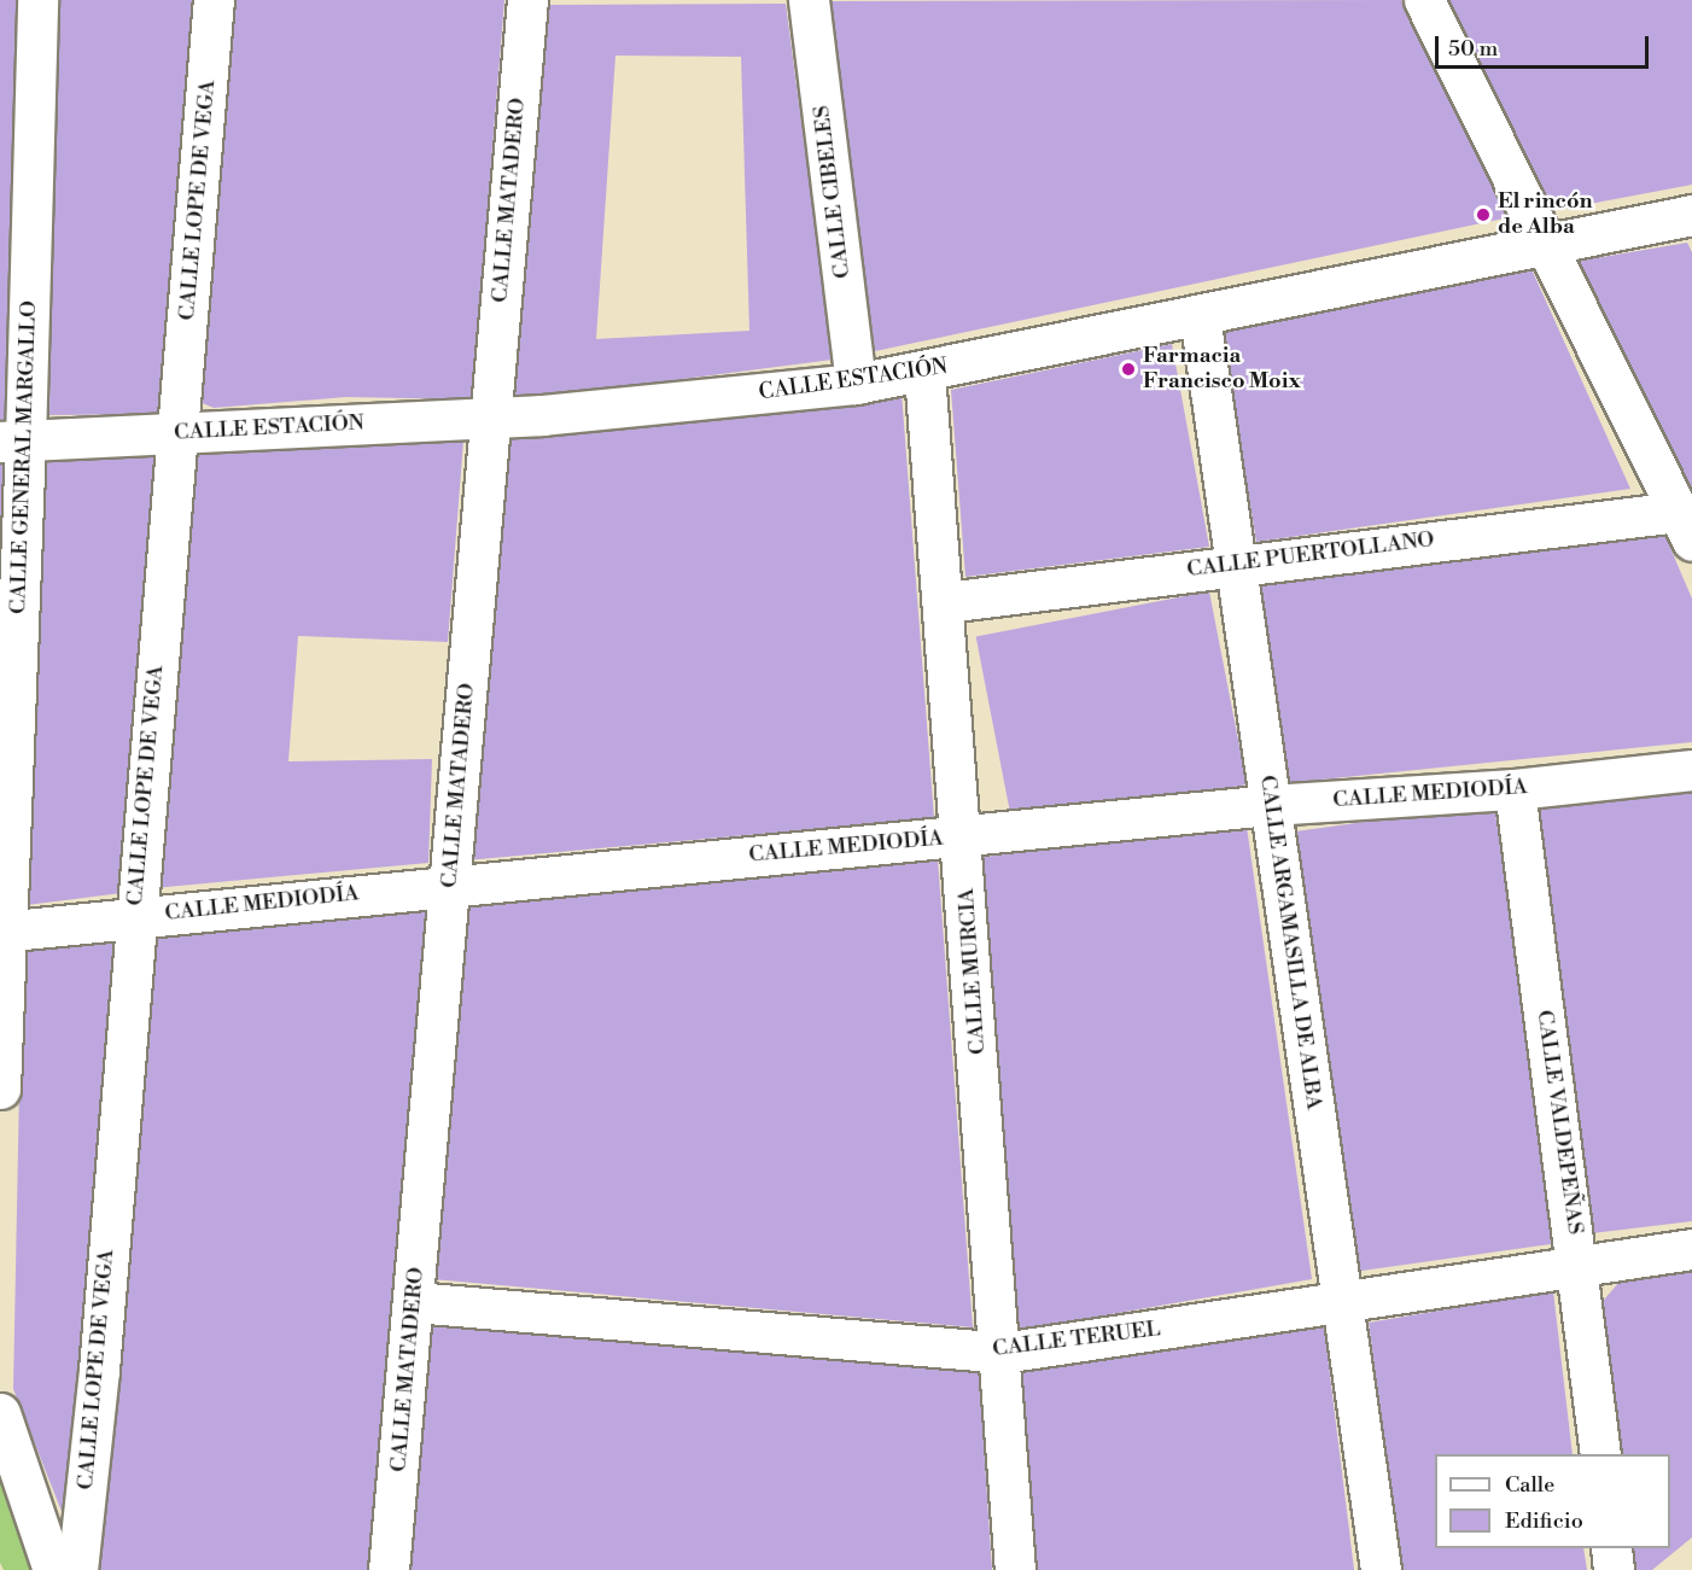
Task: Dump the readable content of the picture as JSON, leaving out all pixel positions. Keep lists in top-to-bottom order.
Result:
{
  "streets": {
    "street": [
      "CALLE CIBELES",
      "CALLE LOPE DE VEGA",
      "CALLE MATADERO",
      "CALLE ESTACIÓN",
      "CALLE GENERAL MARGALLO",
      "CALLE PUERTOLLANO",
      "CALLE MEDIODÍA",
      "CALLE ARGAMASILLA DE ALBA",
      "CALLE MURCIA",
      "CALLE VALDEPEÑAS",
      "CALLE TERUEL"
    ]
  },
  "crossings": [
    ["CALLE CIBELES", "CALLE ESTACIÓN"],
    ["CALLE LOPE DE VEGA", "CALLE ESTACIÓN"],
    ["CALLE LOPE DE VEGA", "CALLE MEDIODÍA"],
    ["CALLE MATADERO", "CALLE ESTACIÓN"],
    ["CALLE MATADERO", "CALLE MEDIODÍA"],
    ["CALLE MATADERO", "CALLE TERUEL"],
    ["CALLE ESTACIÓN", "CALLE GENERAL MARGALLO"],
    ["CALLE ESTACIÓN", "CALLE ARGAMASILLA DE ALBA"],
    ["CALLE ESTACIÓN", "CALLE MURCIA"],
    ["CALLE GENERAL MARGALLO", "CALLE MEDIODÍA"],
    ["CALLE PUERTOLLANO", "CALLE ARGAMASILLA DE ALBA"],
    ["CALLE PUERTOLLANO", "CALLE MURCIA"],
    ["CALLE MEDIODÍA", "CALLE ARGAMASILLA DE ALBA"],
    ["CALLE MEDIODÍA", "CALLE MURCIA"],
    ["CALLE MEDIODÍA", "CALLE VALDEPEÑAS"],
    ["CALLE ARGAMASILLA DE ALBA", "CALLE TERUEL"],
    ["CALLE MURCIA", "CALLE TERUEL"],
    ["CALLE VALDEPEÑAS", "CALLE TERUEL"]
  ],
  "places": ["El rincón de Alba", "Farmacia Francisco Moix"],
  "legend": ["Calle", "Edificio"],
  "scale_bar": "50 m"
}
